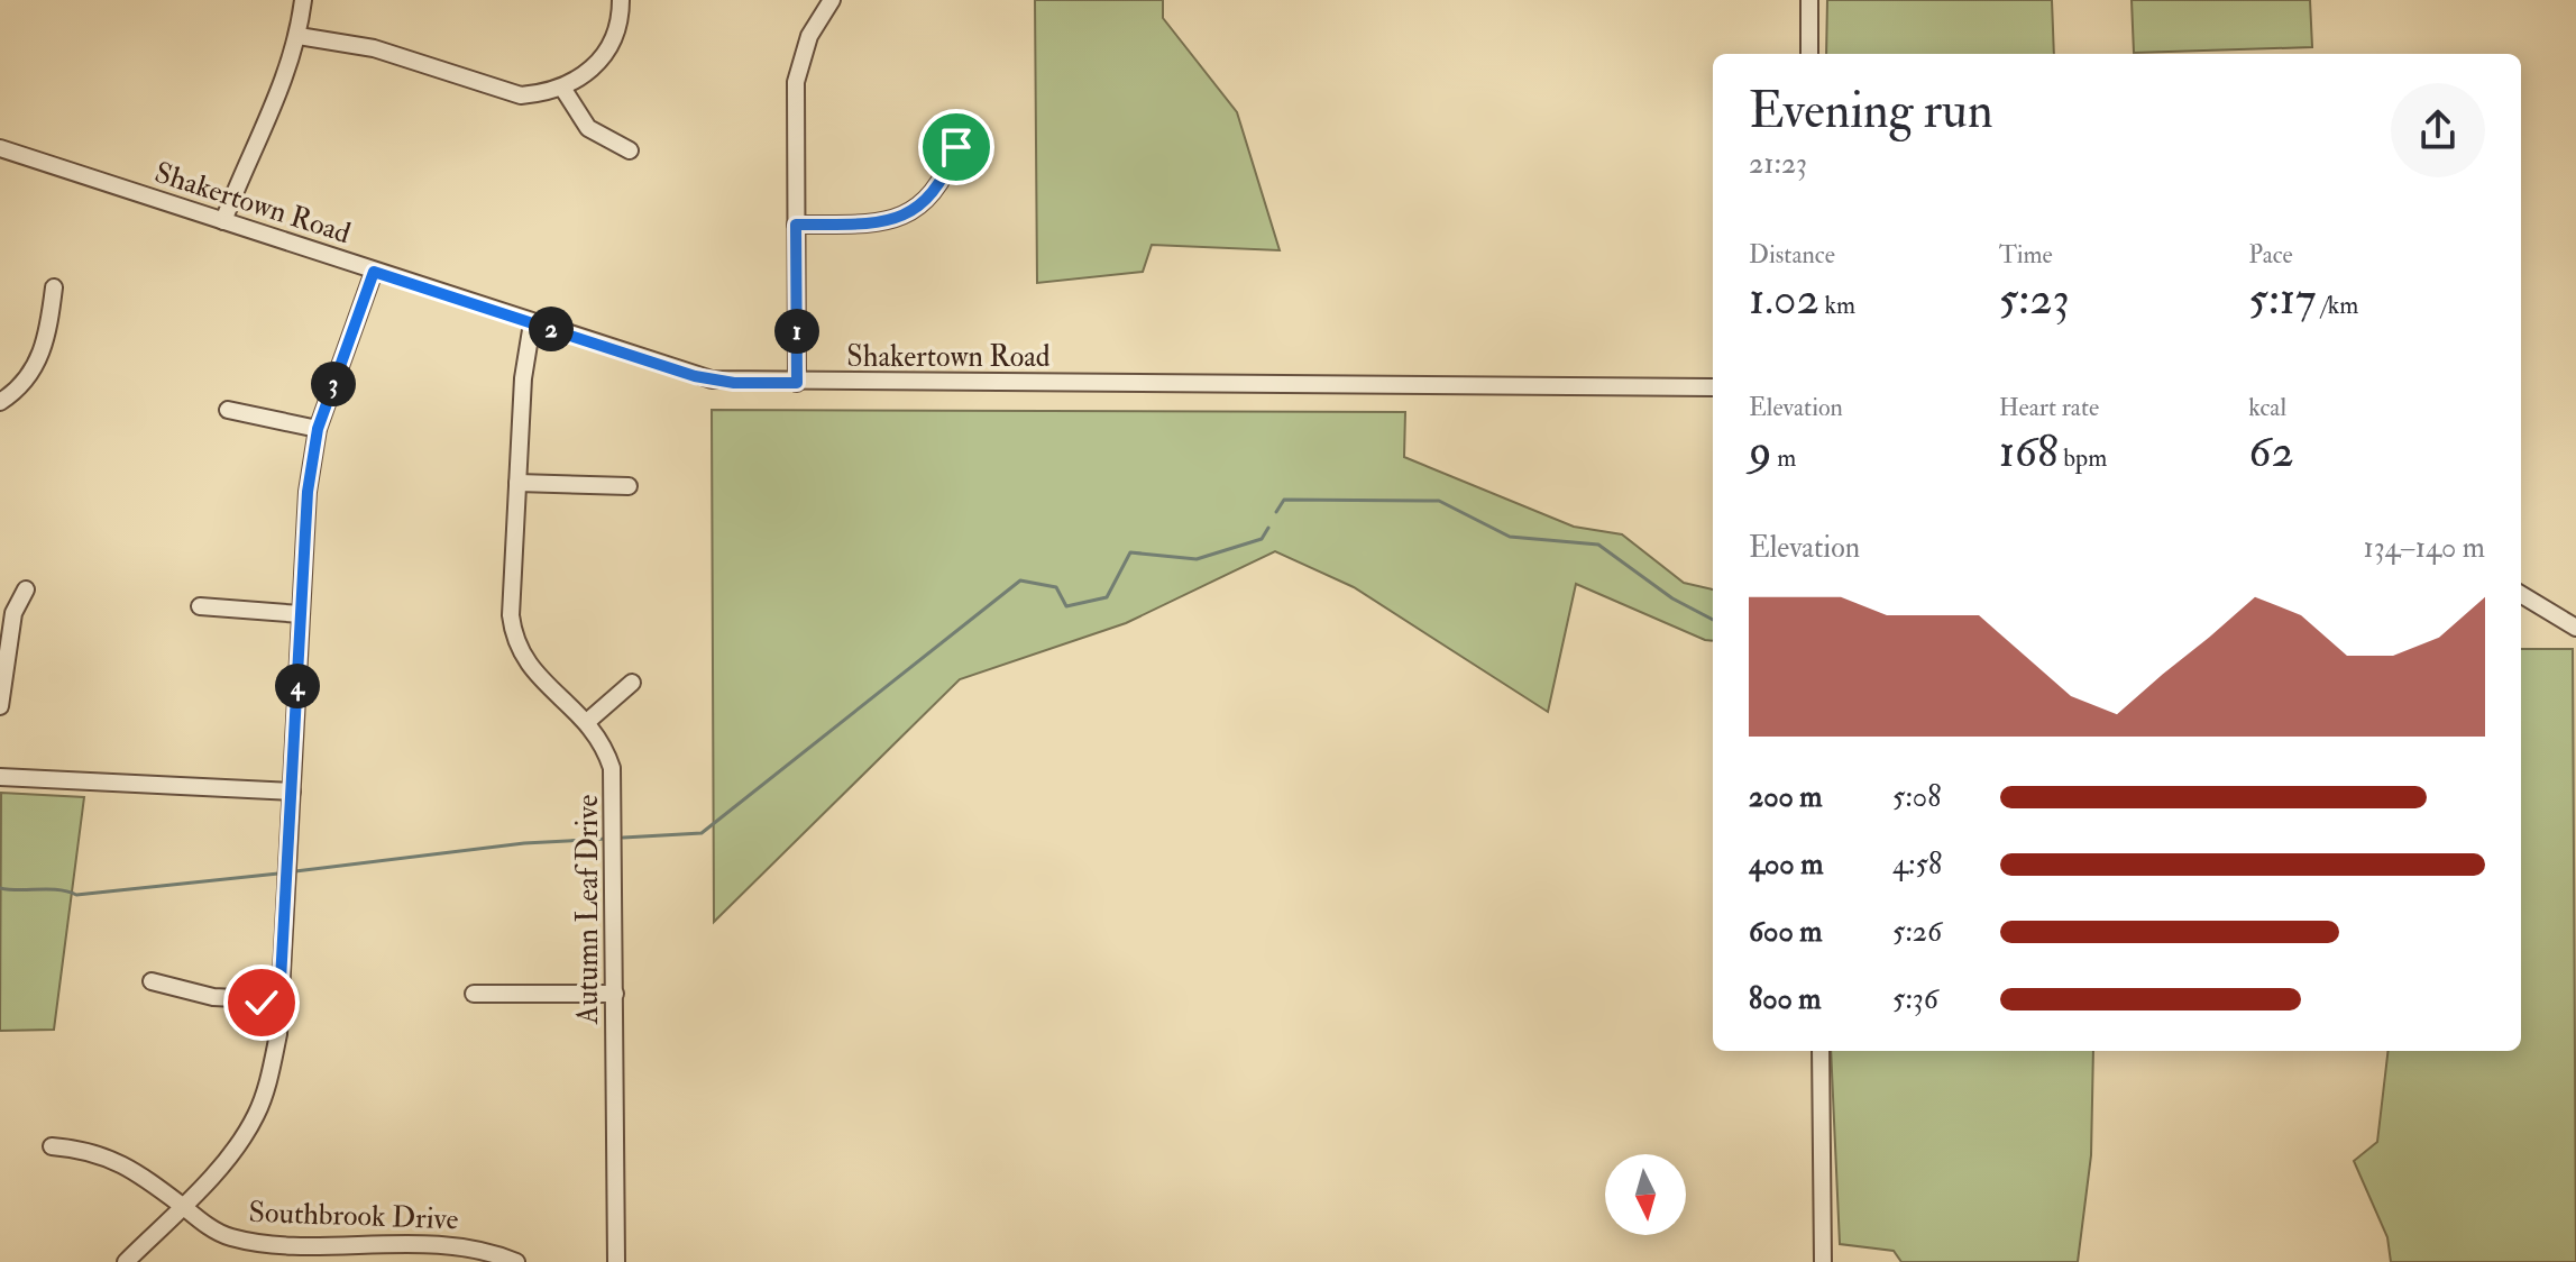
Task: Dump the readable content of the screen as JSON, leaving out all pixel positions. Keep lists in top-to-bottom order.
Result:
{
  "streets": {
    "street": ["Shakertown Road", "Autumn Leaf Drive", "Southbrook Drive"]
  },
  "crossings": [
    ["Shakertown Road", "Autumn Leaf Drive"]
  ],
  "north": "bottom",
  "page": {
    "heading": ["Evening run", "21:23"],
    "stats": [
      ["Distance", "1.02 km"],
      ["Time", "5:23"],
      ["Pace", "5:17 /km"],
      ["Elevation", "9 m"],
      ["Heart rate", "168 bpm"],
      ["kcal", "62"]
    ],
    "pins": [
      "2",
      "1",
      "3",
      "4"
    ],
    "chart": ["Elevation", "134–140 m"],
    "list": [
      {
        "name": "200 m",
        "note": "5:08"
      },
      {
        "name": "400 m",
        "note": "4:58"
      },
      {
        "name": "600 m",
        "note": "5:26"
      },
      {
        "name": "800 m",
        "note": "5:36"
      }
    ]
  }
}
